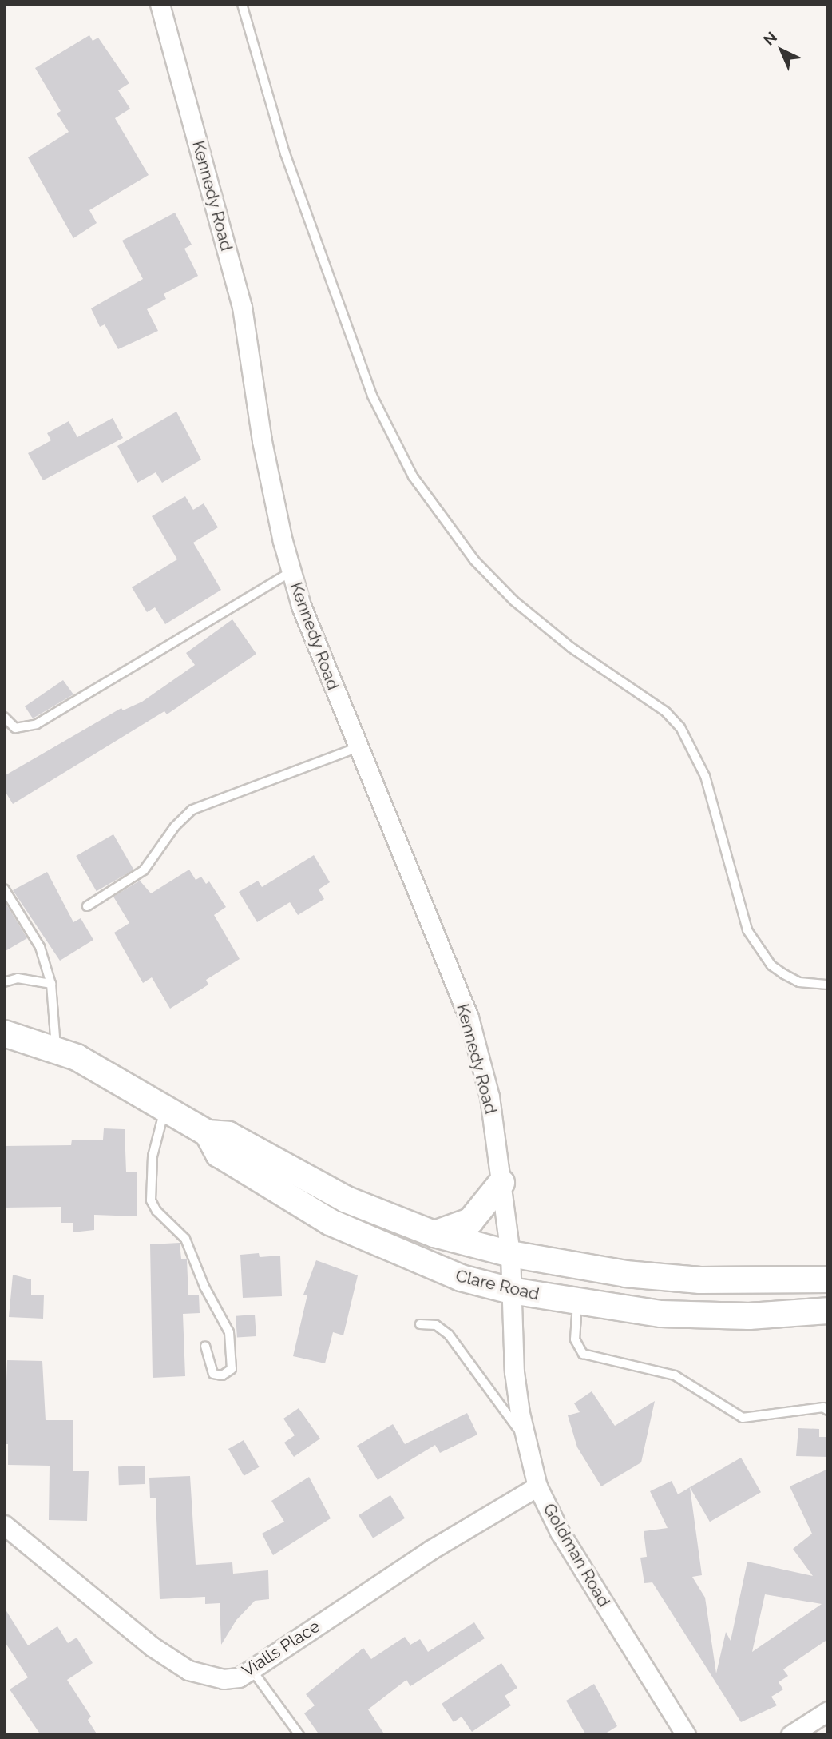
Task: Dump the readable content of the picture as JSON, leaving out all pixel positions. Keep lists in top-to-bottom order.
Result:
{
  "streets": {
    "street": [
      "Kennedy Road",
      "Clare Road",
      "Goldman Road",
      "Vialls Place"
    ]
  },
  "crossings": [
    ["Kennedy Road", "Clare Road"],
    ["Kennedy Road", "Goldman Road"],
    ["Clare Road", "Goldman Road"],
    ["Goldman Road", "Vialls Place"]
  ],
  "north": "top left"
}
